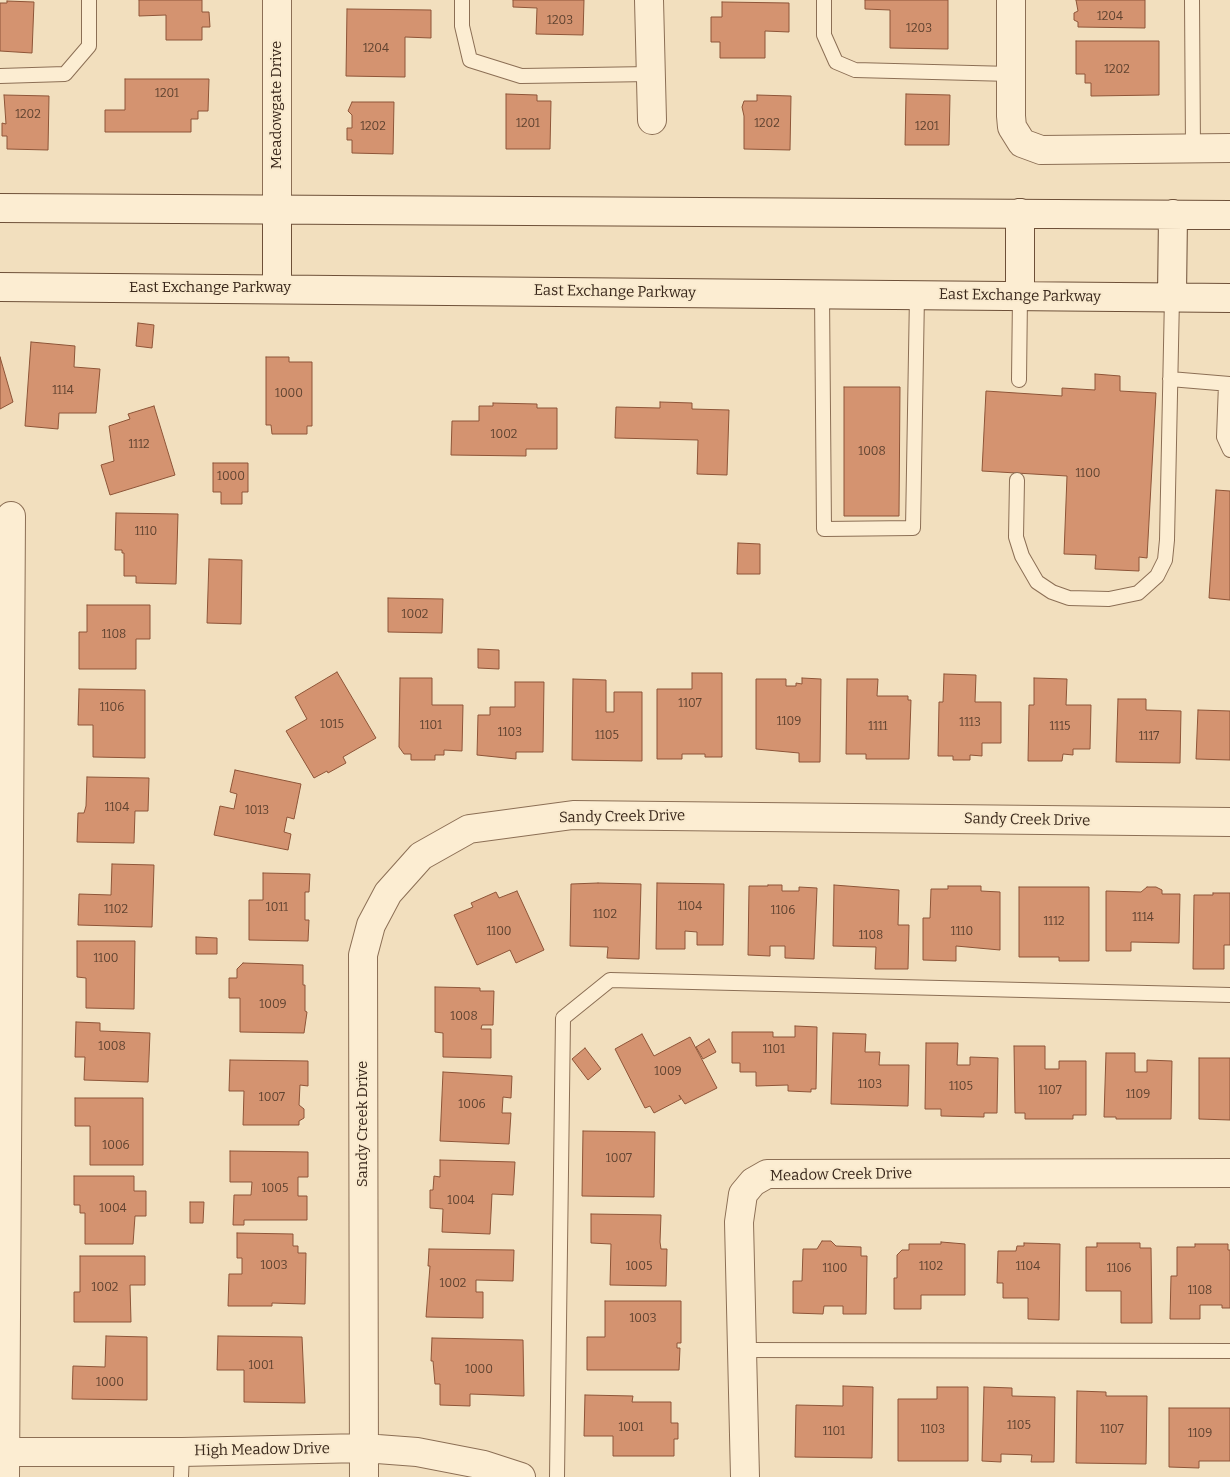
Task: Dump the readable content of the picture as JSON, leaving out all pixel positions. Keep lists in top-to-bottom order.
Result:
{
  "streets": {
    "street": [
      "Meadowgate Drive",
      "East Exchange Parkway",
      "Sandy Creek Drive",
      "Meadow Creek Drive",
      "High Meadow Drive"
    ]
  },
  "crossings": [
    ["Meadowgate Drive", "East Exchange Parkway"],
    ["Sandy Creek Drive", "High Meadow Drive"]
  ],
  "house_numbers": [
    "1204",
    "1203",
    "1203",
    "1204",
    "1202",
    "1201",
    "1202",
    "1201",
    "1202",
    "1202",
    "1201",
    "1114",
    "1000",
    "1002",
    "1112",
    "1008",
    "1100",
    "1000",
    "1110",
    "1002",
    "1108",
    "1107",
    "1106",
    "1109",
    "1113",
    "1015",
    "1101",
    "1111",
    "1115",
    "1103",
    "1105",
    "1117",
    "1104",
    "1013",
    "1104",
    "1011",
    "1102",
    "1106",
    "1102",
    "1114",
    "1112",
    "1100",
    "1110",
    "1108",
    "1100",
    "1009",
    "1008",
    "1008",
    "1101",
    "1009",
    "1103",
    "1105",
    "1107",
    "1109",
    "1007",
    "1006",
    "1006",
    "1007",
    "1005",
    "1004",
    "1004",
    "1003",
    "1005",
    "1102",
    "1104",
    "1100",
    "1106",
    "1002",
    "1002",
    "1108",
    "1003",
    "1001",
    "1000",
    "1000",
    "1105",
    "1001",
    "1103",
    "1107",
    "1101",
    "1109"
  ]
}
